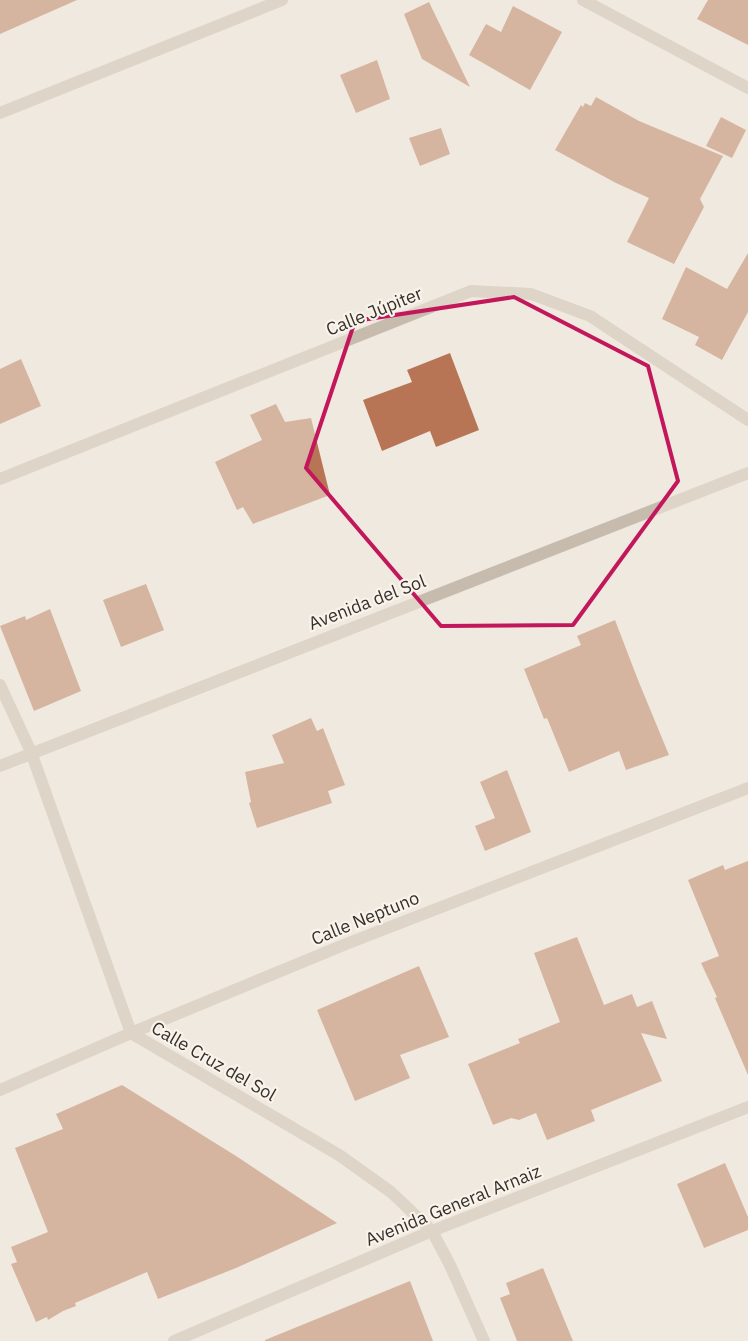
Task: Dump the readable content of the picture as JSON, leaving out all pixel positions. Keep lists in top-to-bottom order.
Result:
{
  "streets": {
    "street": [
      "Calle Júpiter",
      "Avenida del Sol",
      "Calle Neptuno",
      "Calle Cruz del Sol",
      "Avenida General Arnaiz"
    ]
  },
  "crossings": [
    ["Avenida del Sol", "Calle Cruz del Sol"],
    ["Calle Neptuno", "Calle Cruz del Sol"],
    ["Calle Cruz del Sol", "Avenida General Arnaiz"]
  ]
}
